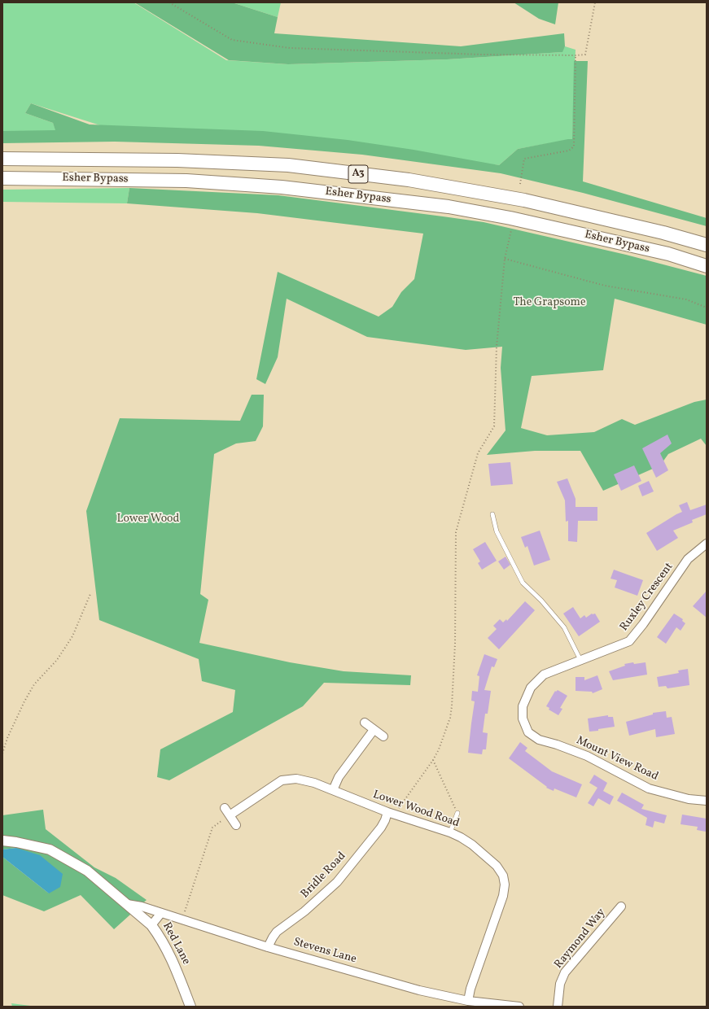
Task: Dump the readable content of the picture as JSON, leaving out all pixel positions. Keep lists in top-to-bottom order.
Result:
{
  "streets": {
    "highway": ["A3", "Esher Bypass"],
    "street": [
      "Ruxley Crescent",
      "Mount View Road",
      "Lower Wood Road",
      "Bridle Road",
      "Raymond Way",
      "Red Lane",
      "Stevens Lane"
    ]
  },
  "crossings": [
    ["Ruxley Crescent", "Mount View Road"],
    ["Lower Wood Road", "Bridle Road"],
    ["Lower Wood Road", "Stevens Lane"],
    ["Bridle Road", "Stevens Lane"],
    ["Red Lane", "Stevens Lane"]
  ],
  "parks": ["The Grapsome", "Lower Wood"]
}
